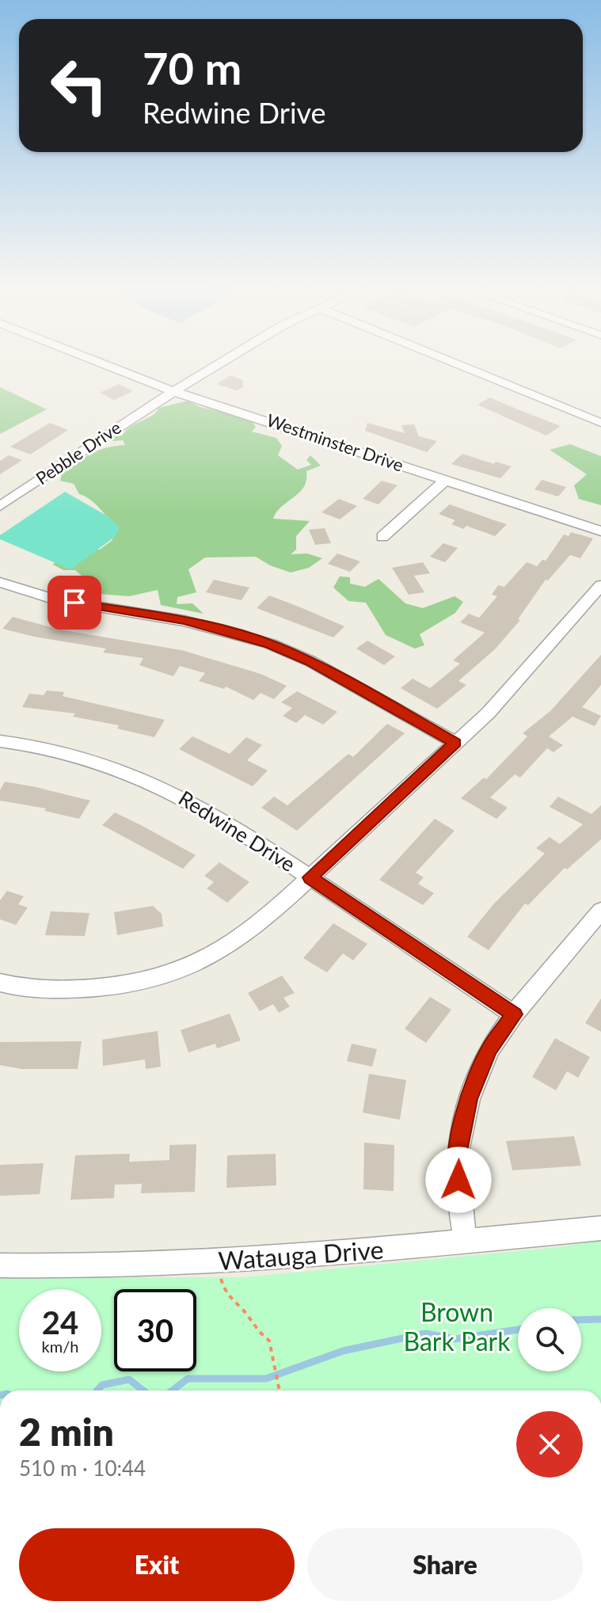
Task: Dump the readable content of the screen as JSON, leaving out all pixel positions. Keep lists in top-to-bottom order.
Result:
{
  "streets": {
    "street": [
      "Westminster Drive",
      "Pebble Drive",
      "Redwine Drive",
      "Watauga Drive"
    ]
  },
  "crossings": [
    ["Westminster Drive", "Pebble Drive"]
  ],
  "parks": ["Brown Bark Park"],
  "page": {
    "turn": ["70 m", "Redwine Drive"],
    "speed": "24 km/h",
    "limit": "30",
    "heading": ["2 min", "510 m · 10:44"],
    "buttons": ["Exit", "Share"]
  }
}
